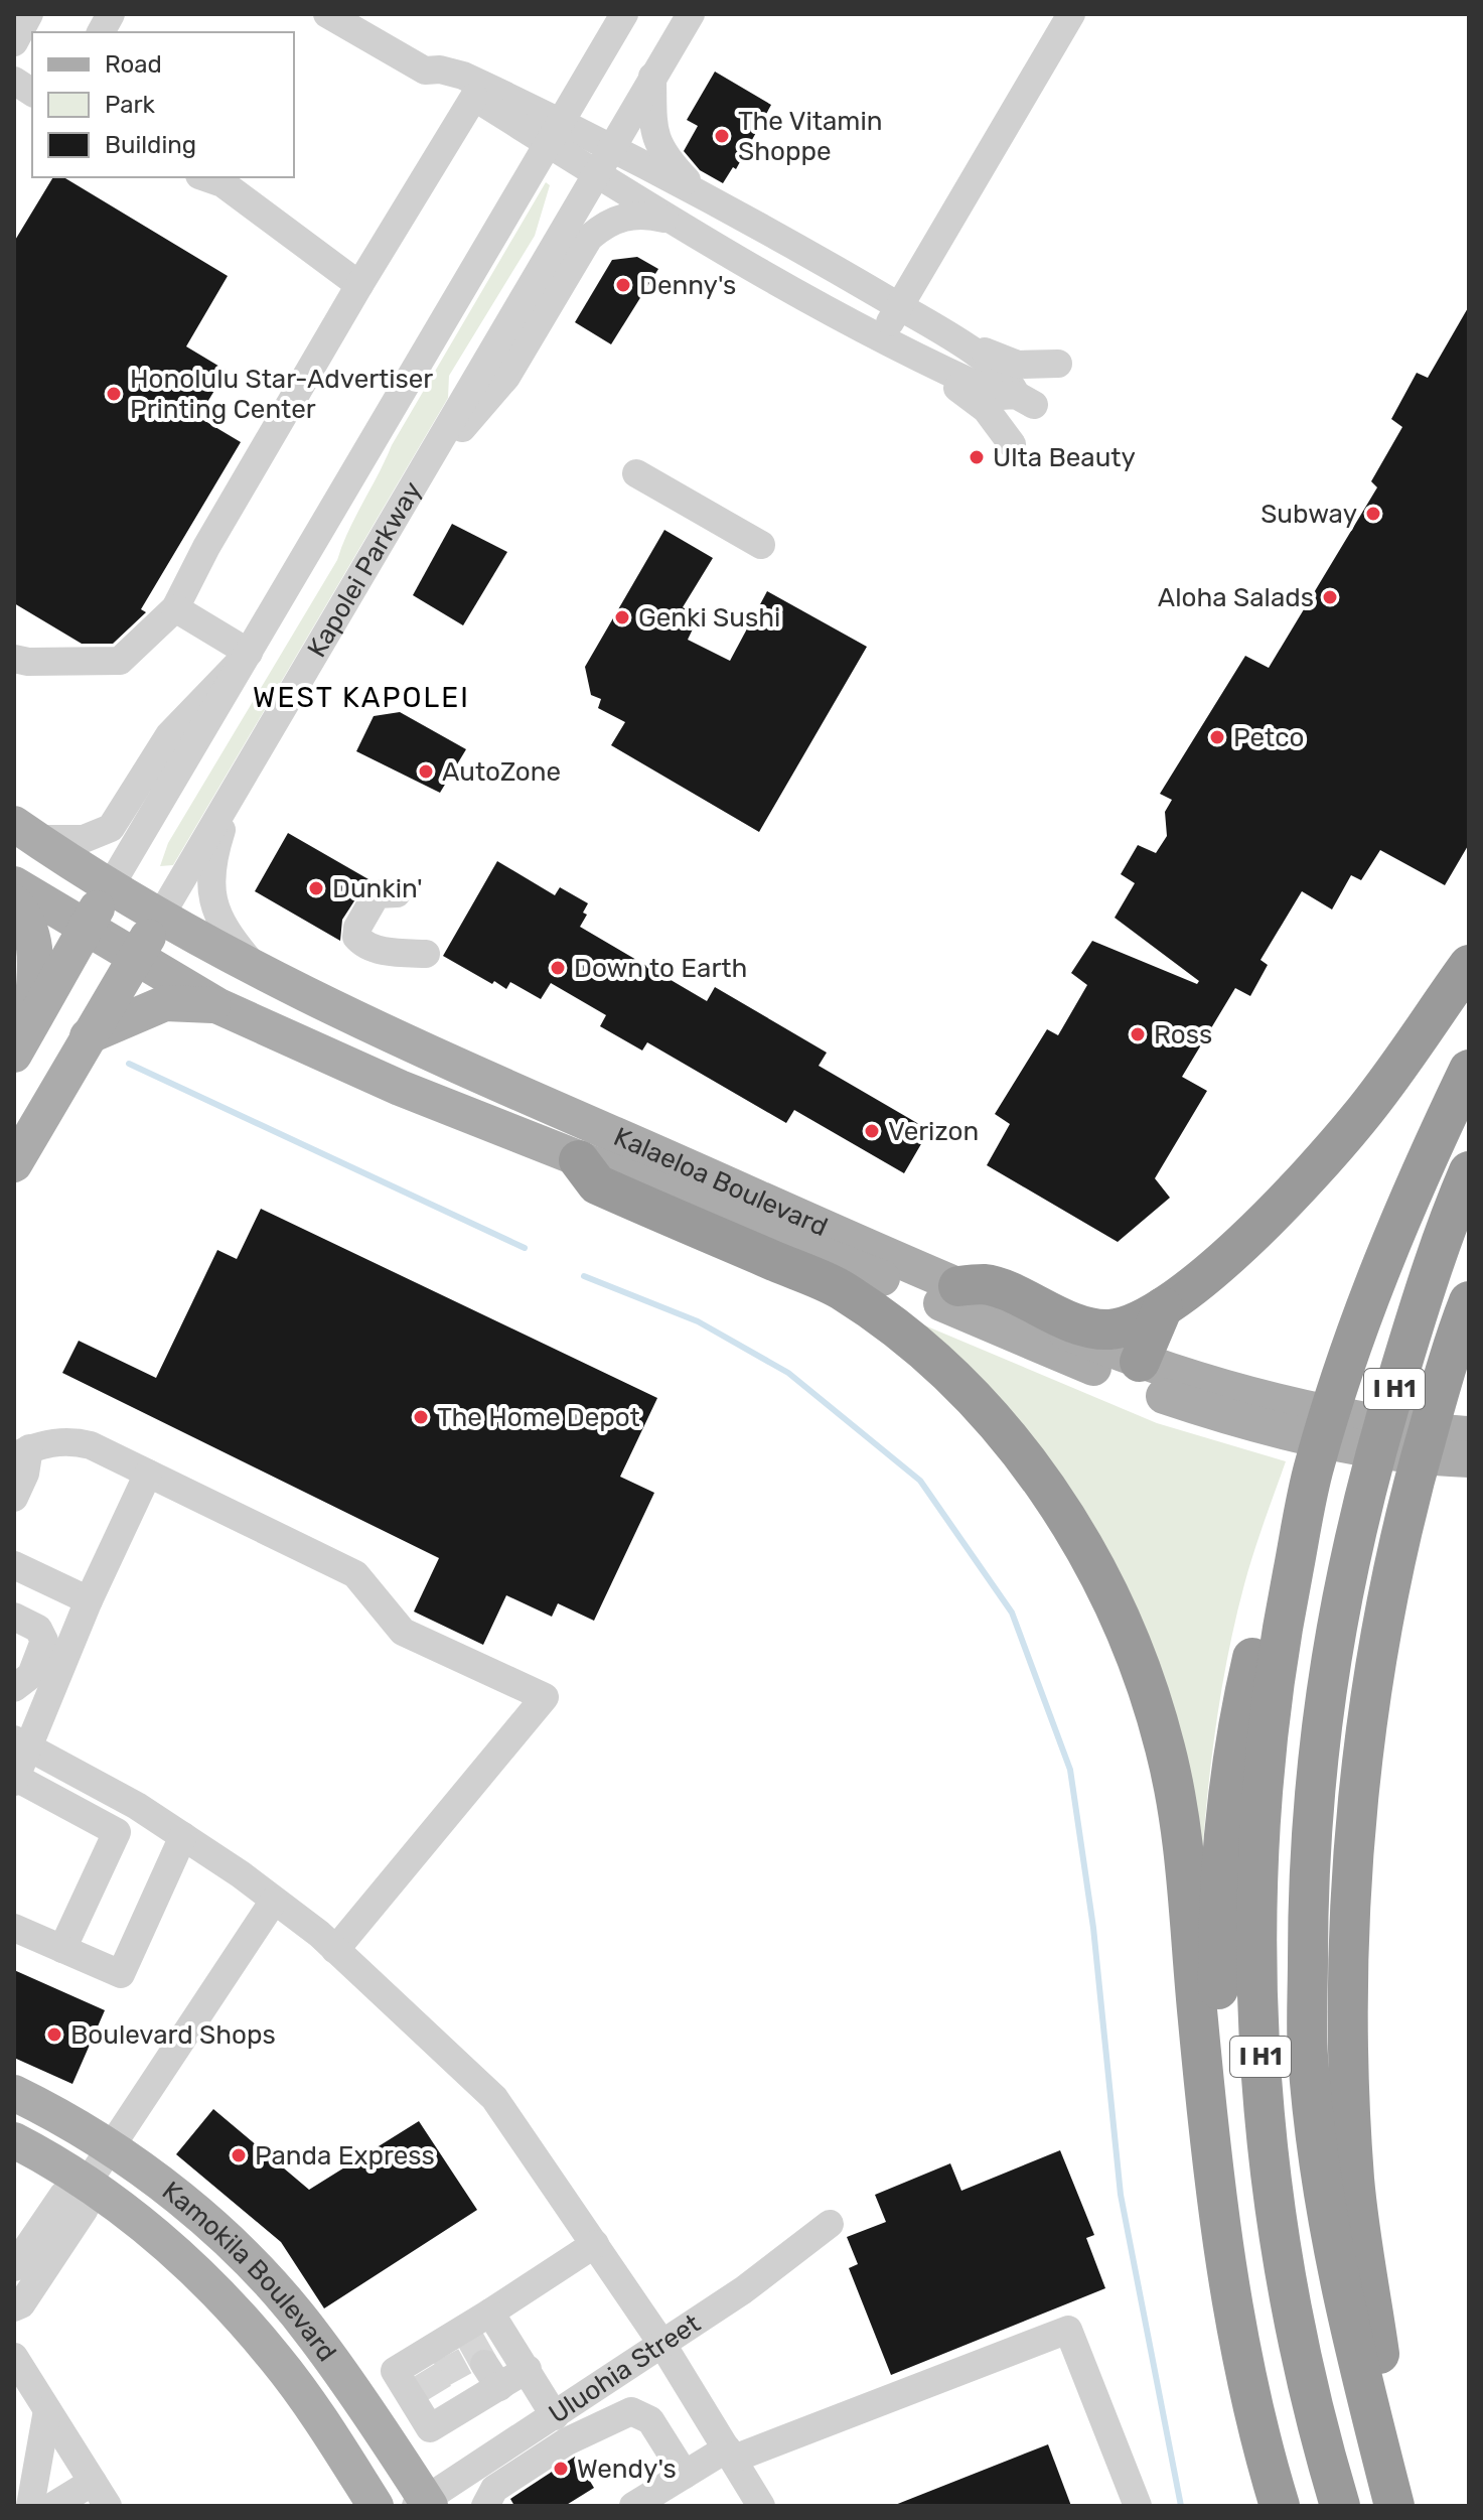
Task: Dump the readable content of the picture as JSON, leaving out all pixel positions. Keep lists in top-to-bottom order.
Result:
{
  "streets": {
    "highway": ["I H1"],
    "main road": ["Kapolei Parkway", "Kalaeloa Boulevard", "Kamokila Boulevard"],
    "street": ["Uluohia Street"]
  },
  "crossings": [
    ["Kapolei Parkway", "Kalaeloa Boulevard"],
    ["Kamokila Boulevard", "Uluohia Street"]
  ],
  "districts": ["WEST KAPOLEI"],
  "places": [
    "The Vitamin Shoppe",
    "Denny's",
    "Honolulu Star-Advertiser Printing Center",
    "Ulta Beauty",
    "Subway",
    "Aloha Salads",
    "Genki Sushi",
    "Petco",
    "AutoZone",
    "Dunkin'",
    "Down to Earth",
    "Ross",
    "Verizon",
    "The Home Depot",
    "Boulevard Shops",
    "Panda Express",
    "Wendy's"
  ],
  "legend": ["Road", "Park", "Building"]
}
